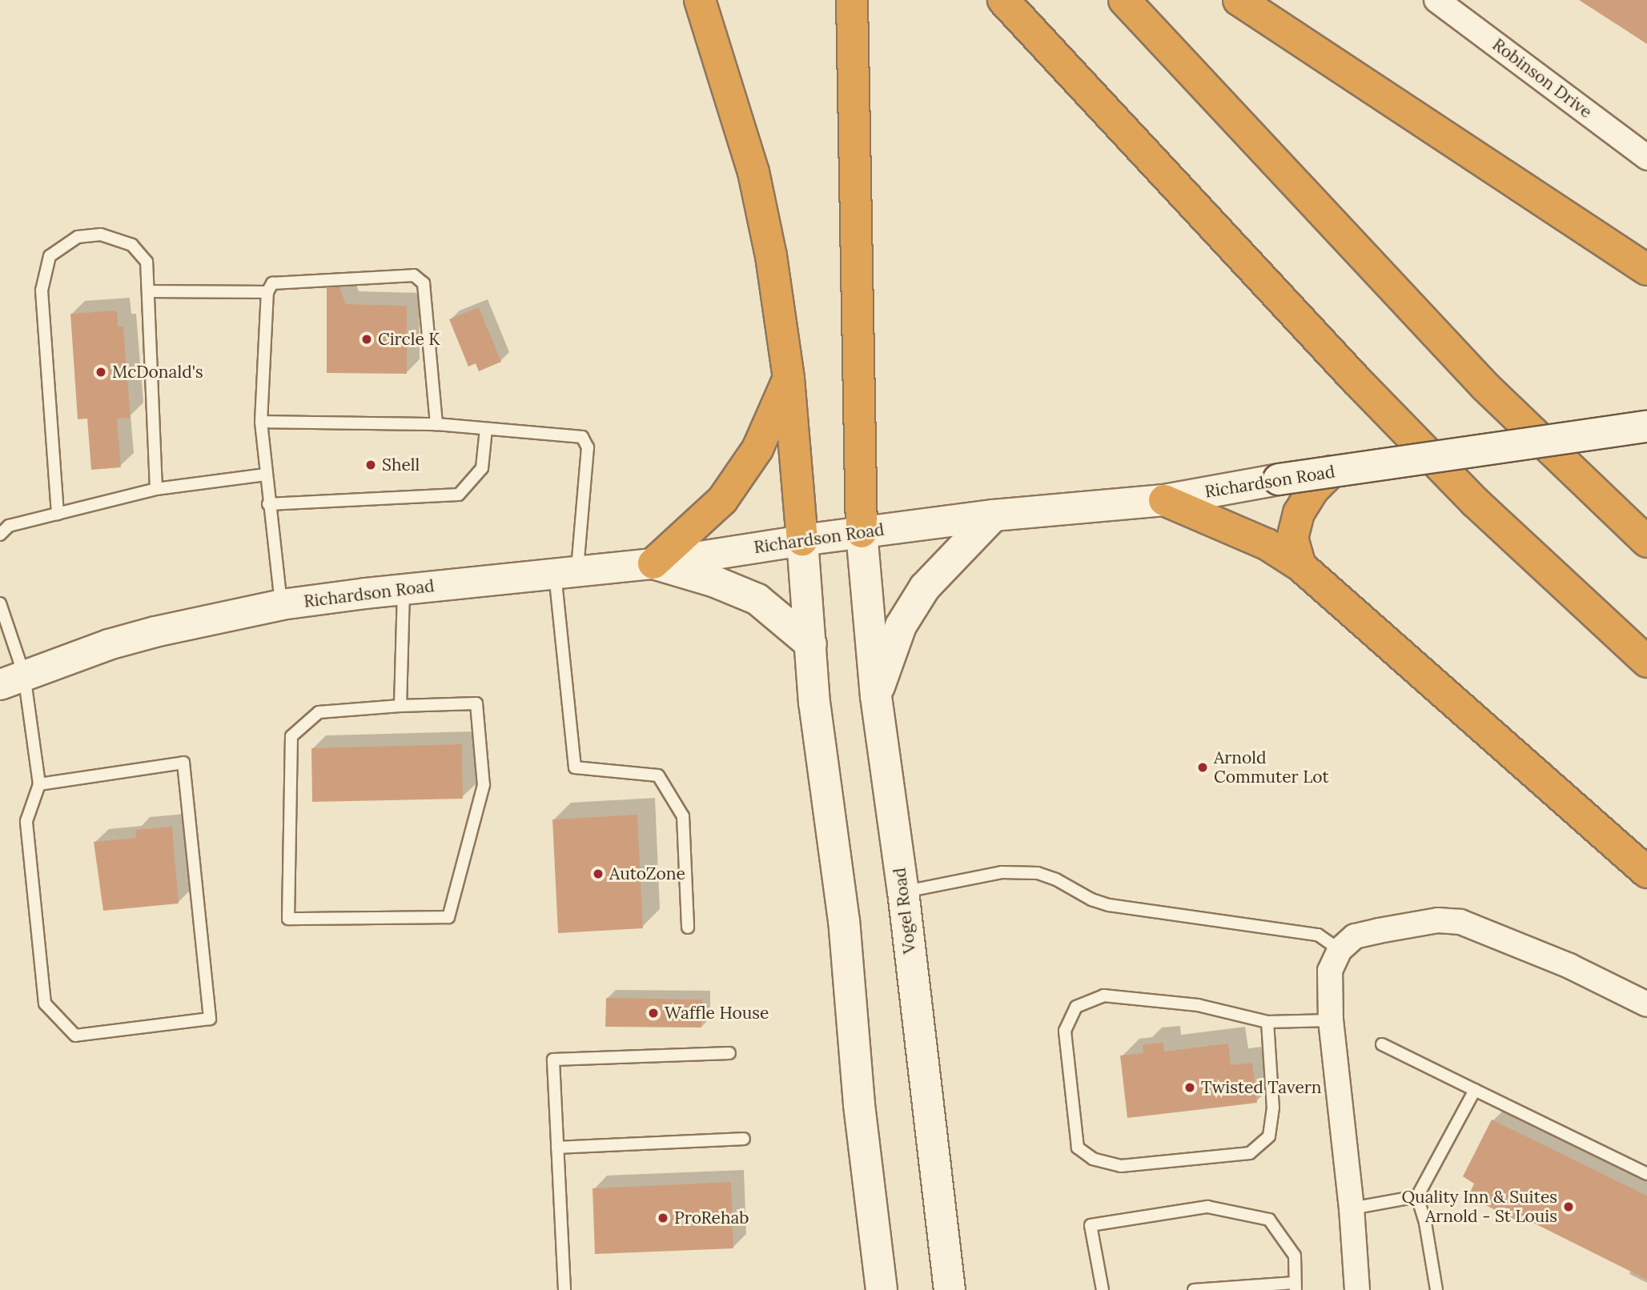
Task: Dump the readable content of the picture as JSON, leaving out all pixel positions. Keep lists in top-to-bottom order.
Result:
{
  "streets": {
    "main road": ["Richardson Road", "Vogel Road"],
    "street": ["Robinson Drive"]
  },
  "crossings": [
    ["Richardson Road", "Vogel Road"]
  ],
  "places": [
    "Circle K",
    "McDonald's",
    "Shell",
    "Arnold Commuter Lot",
    "AutoZone",
    "Waffle House",
    "Twisted Tavern",
    "Quality Inn & Suites Arnold - St Louis",
    "ProRehab"
  ]
}
